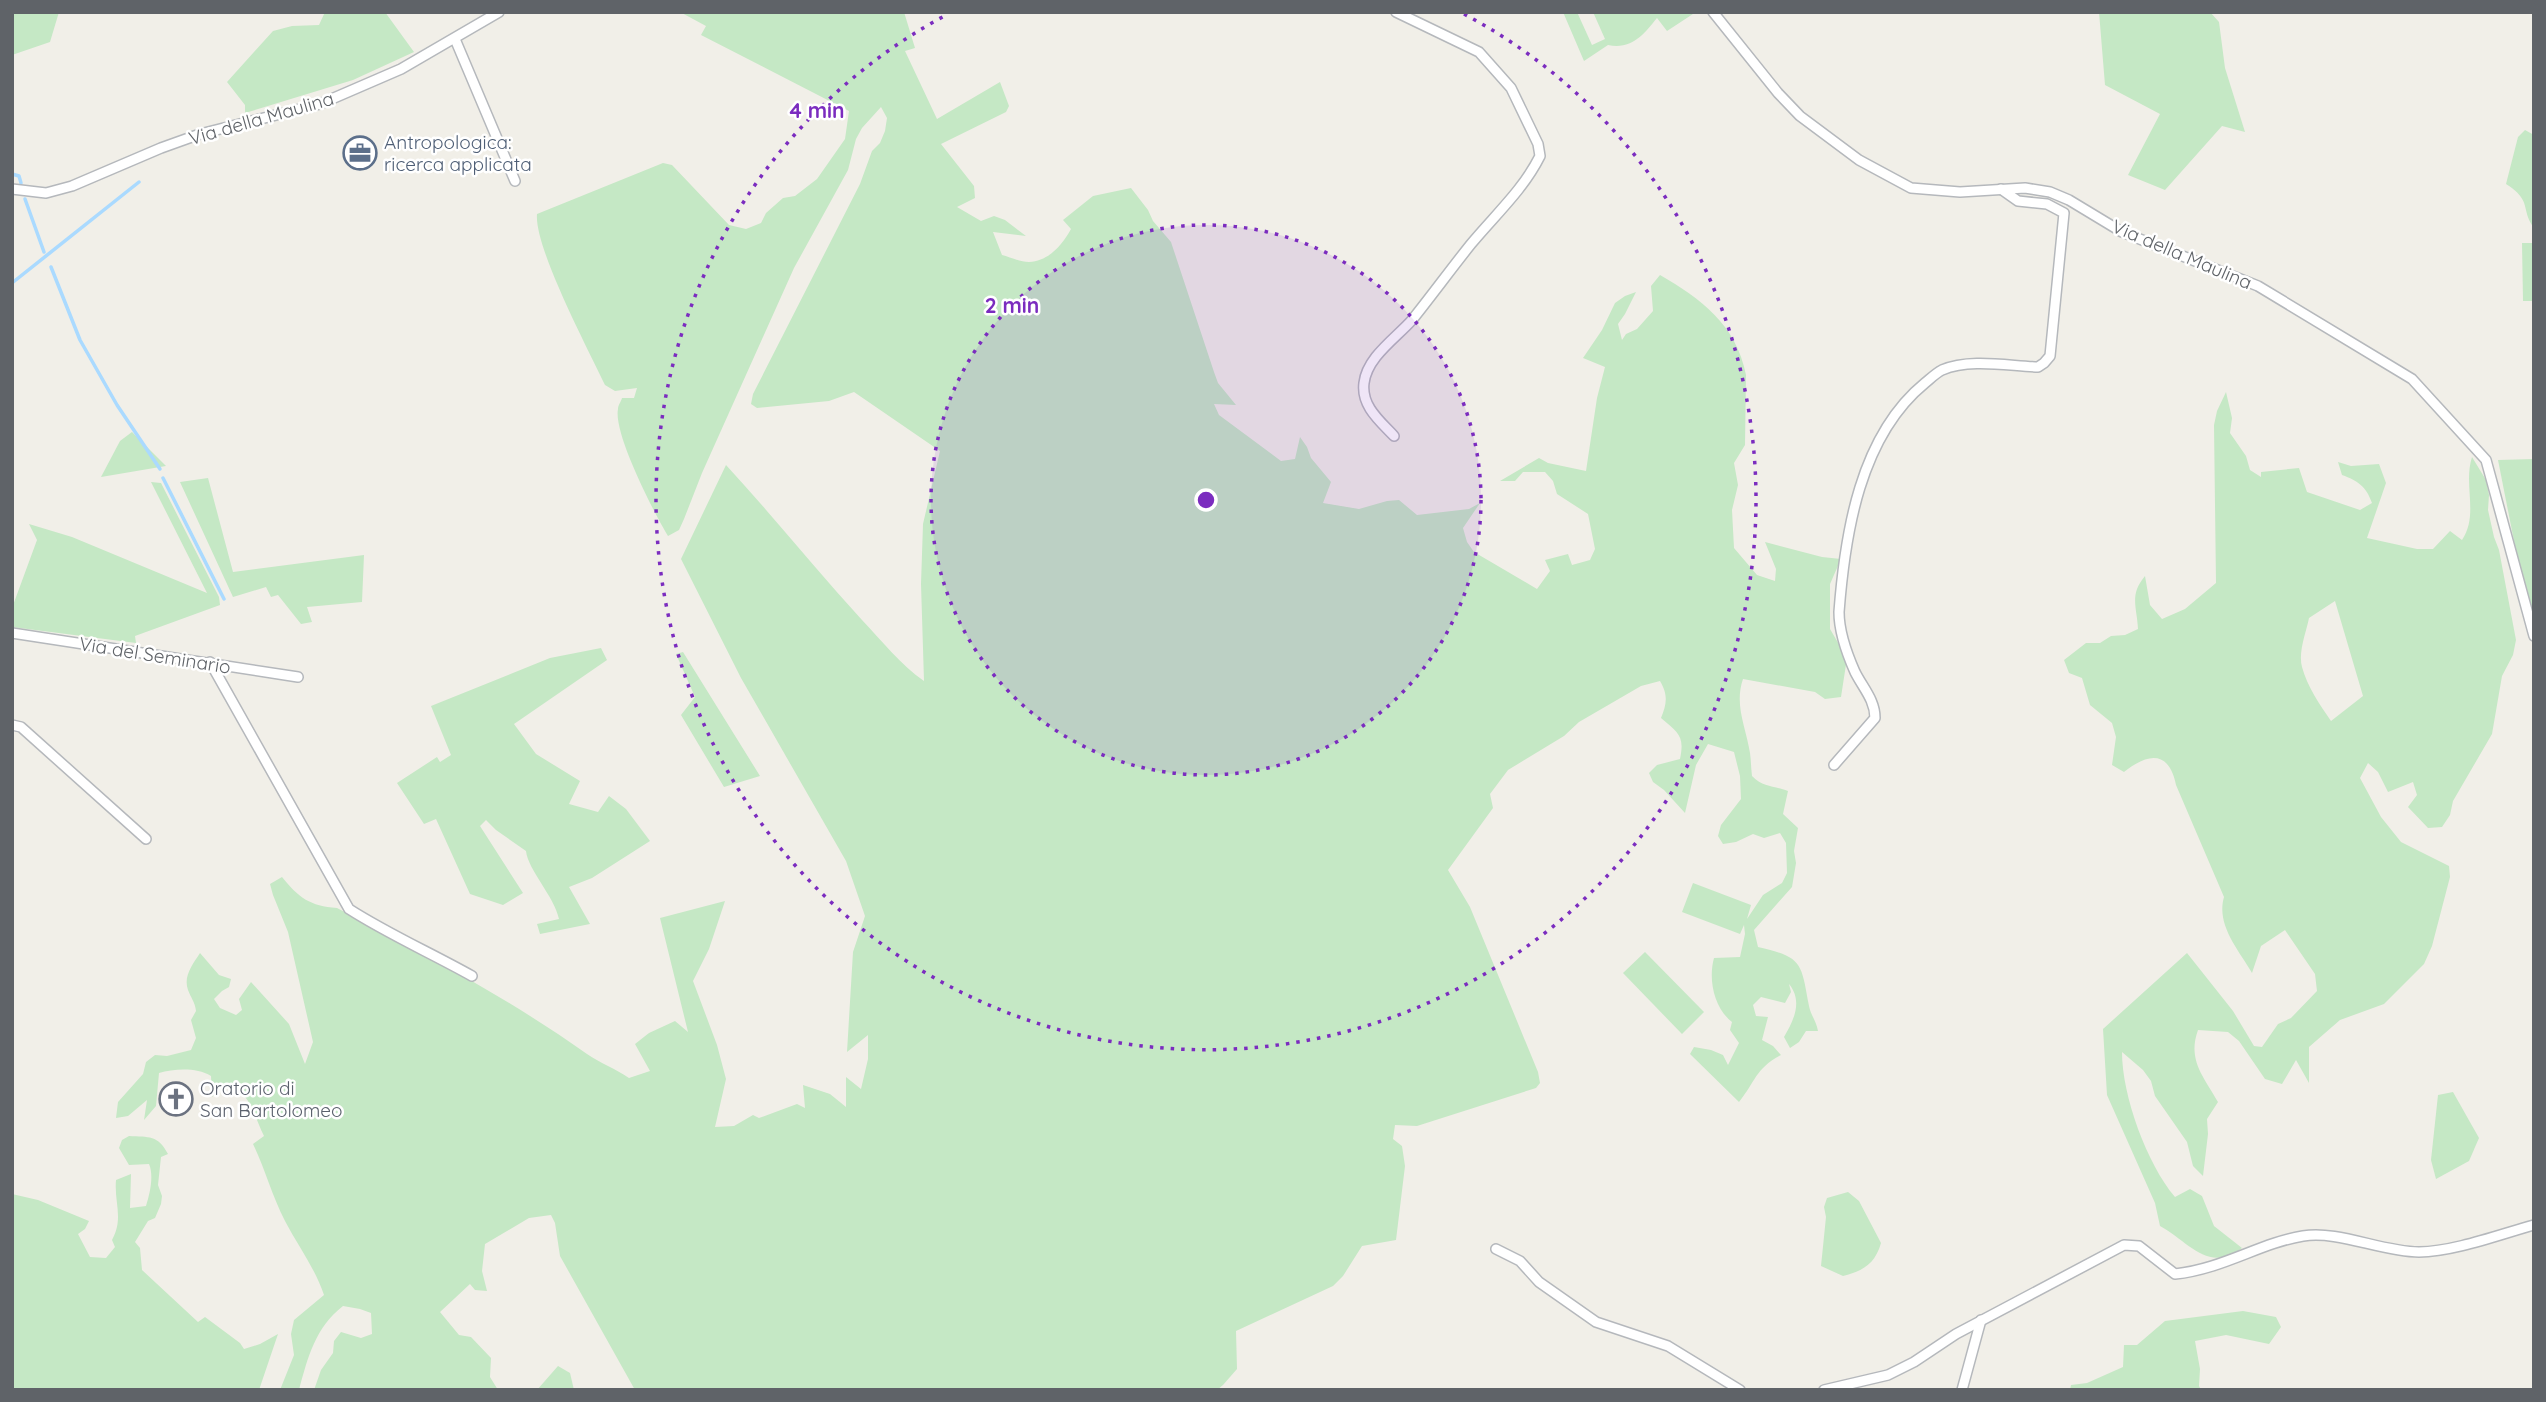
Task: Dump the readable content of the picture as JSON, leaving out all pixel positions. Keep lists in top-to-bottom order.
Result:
{
  "streets": {
    "street": ["Via della Maulina", "Via del Seminario"]
  },
  "places": {
    "office": ["Antropologica: ricerca applicata"],
    "church": ["Oratorio di San Bartolomeo"]
  },
  "rings": ["4 min", "2 min"]
}
